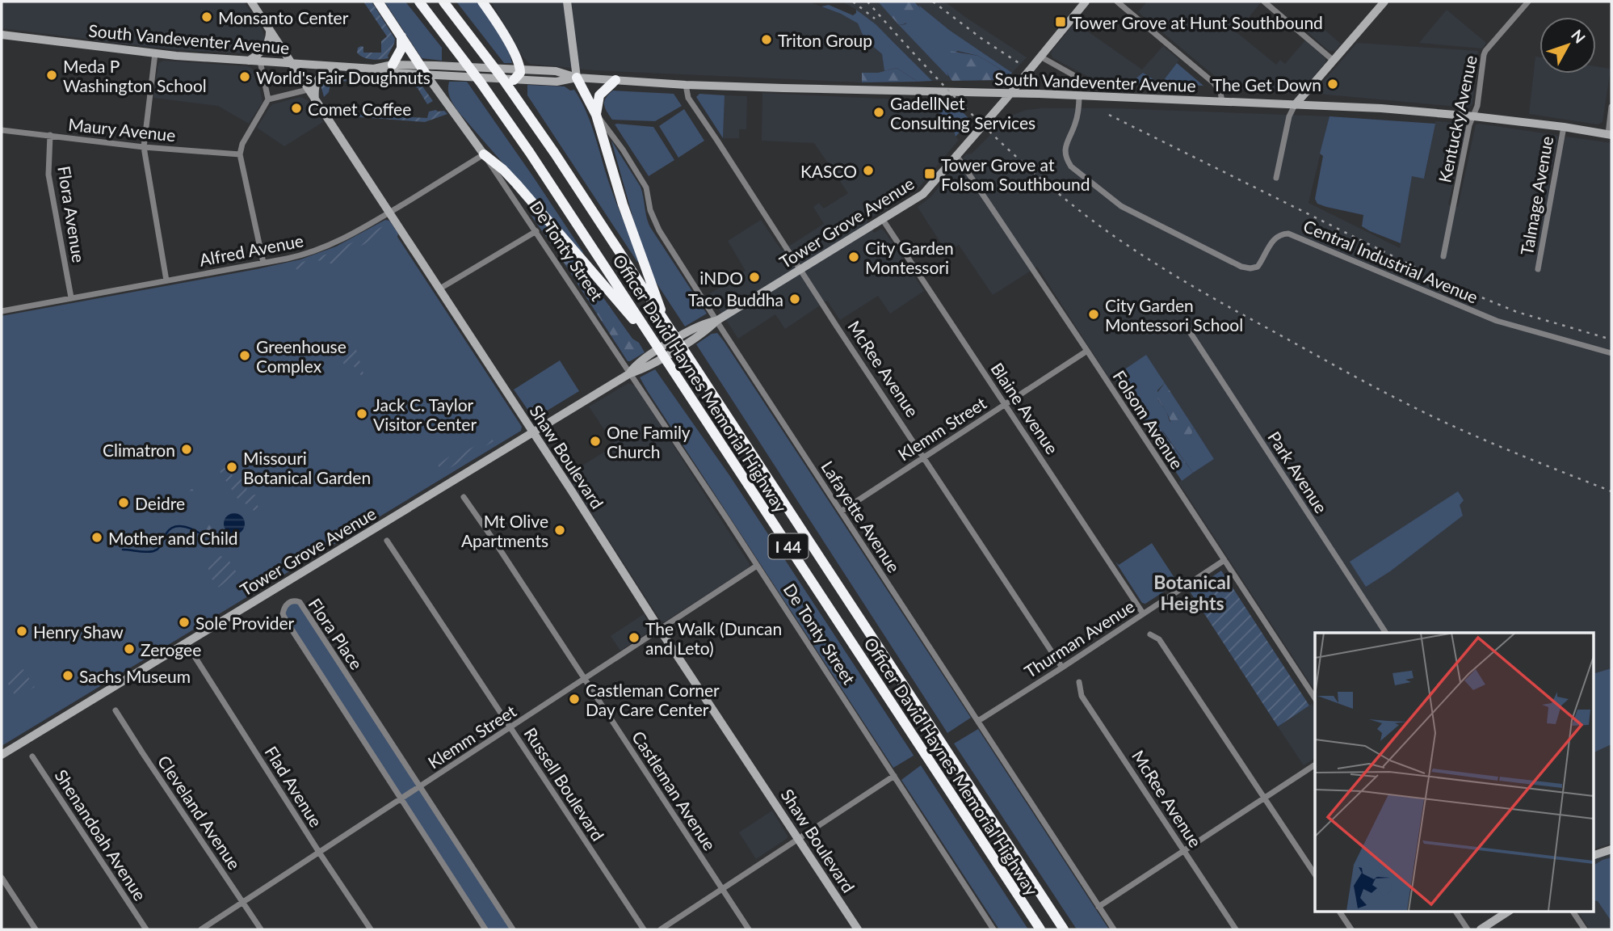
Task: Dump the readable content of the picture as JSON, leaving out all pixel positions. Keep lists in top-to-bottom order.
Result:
{
  "streets": {
    "highway": ["Officer David Haynes Memorial Highway", "I 44"],
    "street": [
      "South Vandeventer Avenue",
      "Kentucky Avenue",
      "Maury Avenue",
      "Talmage Avenue",
      "Flora Avenue",
      "Tower Grove Avenue",
      "Alfred Avenue",
      "De Tonty Street",
      "Central Industrial Avenue",
      "McRee Avenue",
      "Blaine Avenue",
      "Folsom Avenue",
      "Klemm Street",
      "Shaw Boulevard",
      "Park Avenue",
      "Lafayette Avenue",
      "Flora Place",
      "Thurman Avenue",
      "Russell Boulevard",
      "Flad Avenue",
      "Castleman Avenue",
      "Cleveland Avenue",
      "Shenandoah Avenue"
    ]
  },
  "crossings": [
    ["South Vandeventer Avenue", "Kentucky Avenue"],
    ["South Vandeventer Avenue", "Talmage Avenue"],
    ["South Vandeventer Avenue", "Tower Grove Avenue"],
    ["South Vandeventer Avenue", "De Tonty Street"],
    ["South Vandeventer Avenue", "Central Industrial Avenue"],
    ["South Vandeventer Avenue", "McRee Avenue"],
    ["South Vandeventer Avenue", "Shaw Boulevard"],
    ["Maury Avenue", "Flora Avenue"],
    ["Flora Avenue", "Alfred Avenue"],
    ["Tower Grove Avenue", "De Tonty Street"],
    ["Tower Grove Avenue", "McRee Avenue"],
    ["Tower Grove Avenue", "Blaine Avenue"],
    ["Tower Grove Avenue", "Folsom Avenue"],
    ["Tower Grove Avenue", "Shaw Boulevard"],
    ["Tower Grove Avenue", "Lafayette Avenue"],
    ["Alfred Avenue", "De Tonty Street"],
    ["Alfred Avenue", "Shaw Boulevard"],
    ["De Tonty Street", "Klemm Street"],
    ["McRee Avenue", "Klemm Street"],
    ["McRee Avenue", "Thurman Avenue"],
    ["Blaine Avenue", "Klemm Street"],
    ["Blaine Avenue", "Thurman Avenue"],
    ["Folsom Avenue", "Klemm Street"],
    ["Folsom Avenue", "Thurman Avenue"],
    ["Klemm Street", "Shaw Boulevard"],
    ["Klemm Street", "Lafayette Avenue"],
    ["Klemm Street", "Flora Place"],
    ["Klemm Street", "Russell Boulevard"],
    ["Klemm Street", "Flad Avenue"],
    ["Klemm Street", "Castleman Avenue"],
    ["Klemm Street", "Cleveland Avenue"],
    ["Lafayette Avenue", "Thurman Avenue"]
  ],
  "districts": ["Botanical Heights"],
  "places": {
    "other": [
      "Monsanto Center",
      "Triton Group",
      "Meda P Washington School",
      "World's Fair Doughnuts",
      "The Get Down",
      "Comet Coffee",
      "GadellNet Consulting Services",
      "KASCO",
      "City Garden Montessori",
      "iNDO",
      "Taco Buddha",
      "City Garden Montessori School",
      "Greenhouse Complex",
      "Jack C. Taylor Visitor Center",
      "One Family Church",
      "Climatron",
      "Missouri Botanical Garden",
      "Deidre",
      "Mt Olive Apartments",
      "Mother and Child",
      "Sole Provider",
      "Henry Shaw",
      "The Walk (Duncan and Leto)",
      "Zerogee",
      "Sachs Museum",
      "Castleman Corner Day Care Center"
    ],
    "transit": ["Tower Grove at Hunt Southbound", "Tower Grove at Folsom Southbound"]
  },
  "north": "top right"
}
